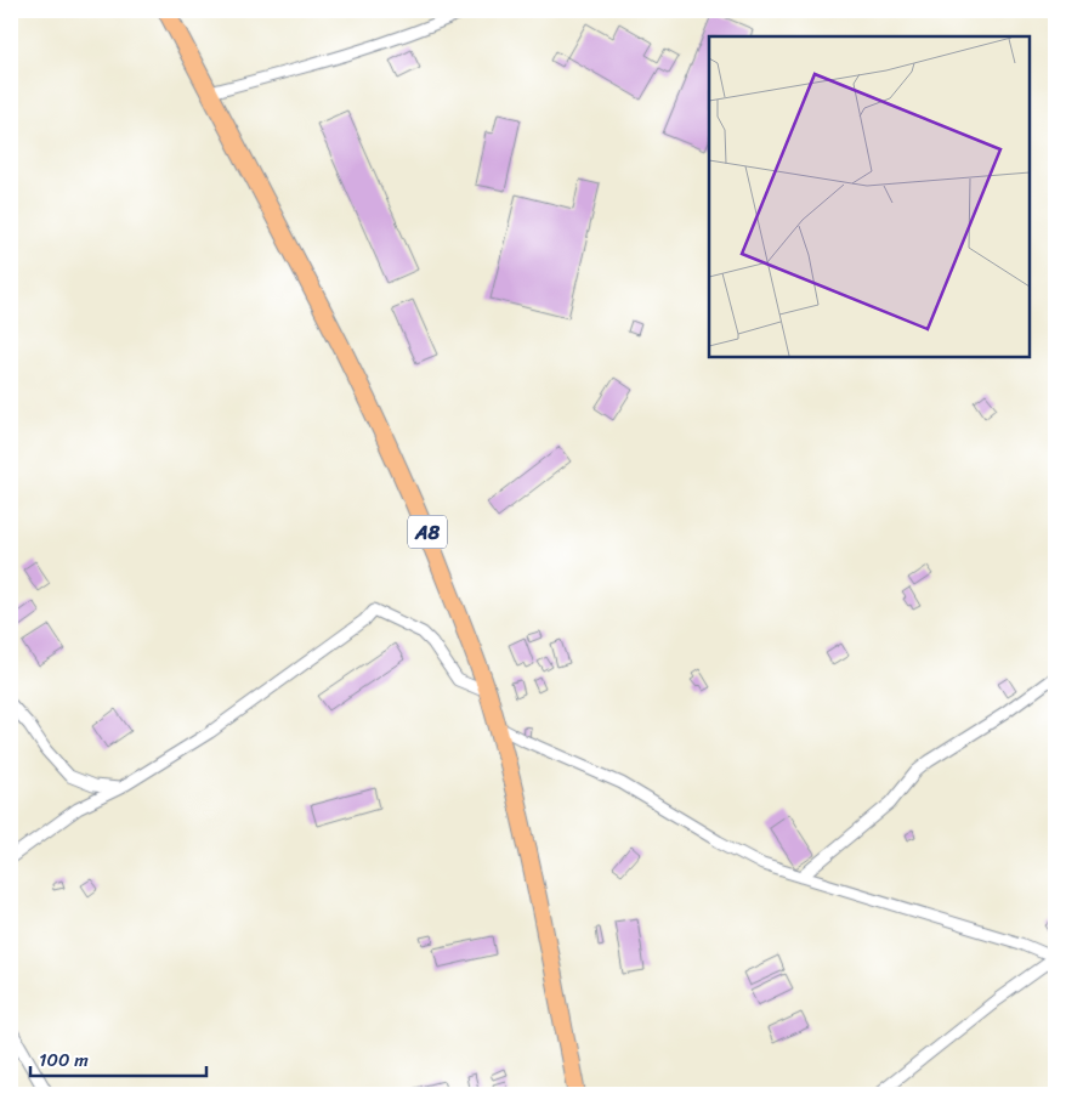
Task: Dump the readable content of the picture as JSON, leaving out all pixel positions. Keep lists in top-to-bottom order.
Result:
{
  "streets": {
    "main road": ["A8"]
  },
  "scale_bar": "100 m"
}
